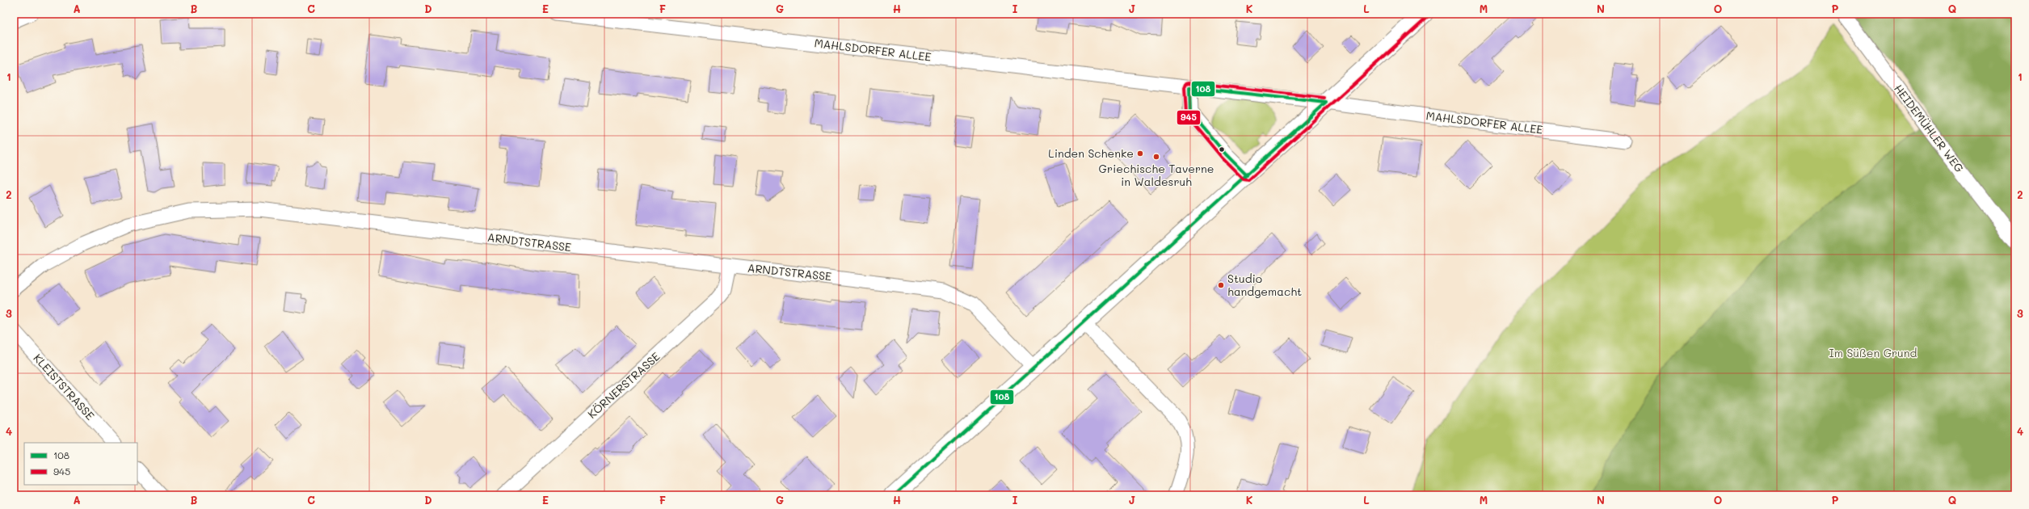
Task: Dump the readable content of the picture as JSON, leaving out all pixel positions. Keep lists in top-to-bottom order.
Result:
{
  "streets": {
    "street": [
      "MAHLSDORFER ALLEE",
      "HEIDEMÜHLER WEG",
      "ARNDTSTRASSE",
      "KÖRNERSTRASSE",
      "KLEISTSTRASSE"
    ]
  },
  "crossings": [
    ["ARNDTSTRASSE", "KÖRNERSTRASSE"]
  ],
  "parks": ["Im Süßen Grund"],
  "places": ["Linden Schenke", "Griechische Taverne in Waldesruh", "Studio handgemacht"],
  "lines": ["transit line 945", "transit line 108"],
  "legend": ["108", "945"],
  "grid": {
    "columns": [
      "A",
      "B",
      "C",
      "D",
      "E",
      "F",
      "G",
      "H",
      "I",
      "J",
      "K",
      "L",
      "M",
      "N",
      "O",
      "P",
      "Q"
    ],
    "rows": [
      "1",
      "2",
      "3",
      "4"
    ]
  }
}
